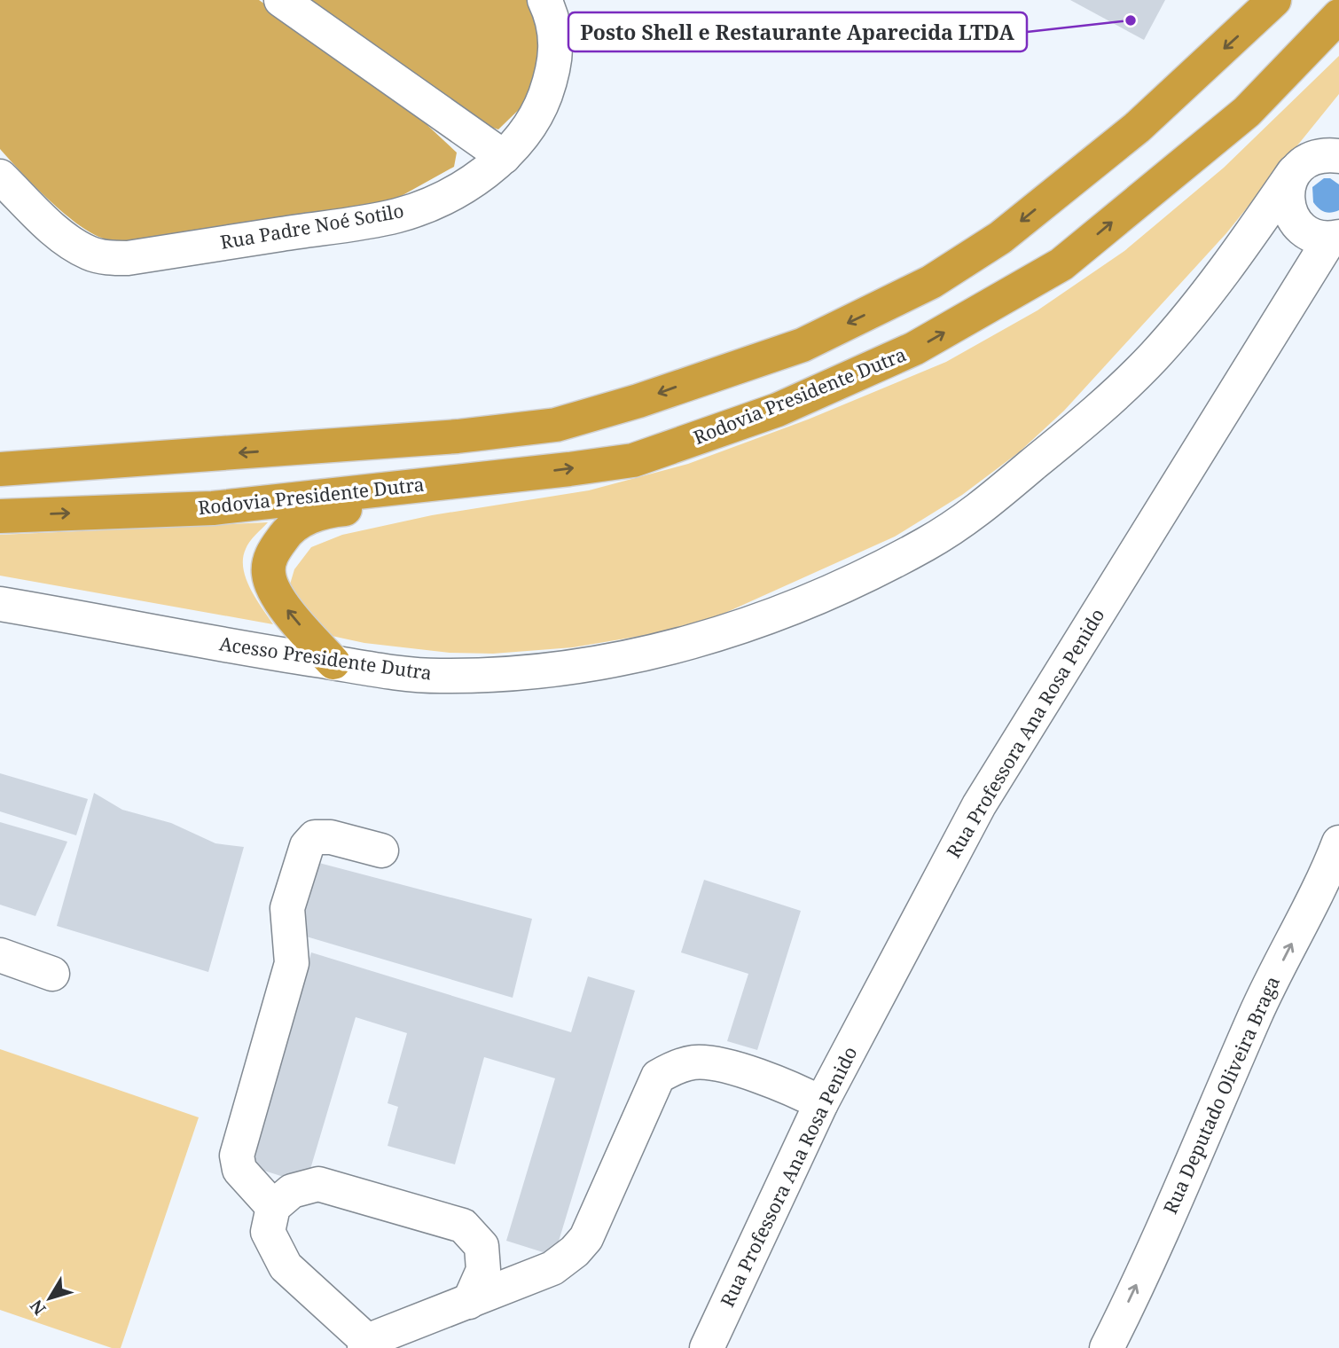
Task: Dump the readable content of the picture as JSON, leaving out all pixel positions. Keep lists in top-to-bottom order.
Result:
{
  "streets": {
    "highway": ["Rodovia Presidente Dutra"],
    "street": [
      "Rua Padre Noé Sotilo",
      "Acesso Presidente Dutra",
      "Rua Professora Ana Rosa Penido",
      "Rua Deputado Oliveira Braga"
    ]
  },
  "one_way": ["Rua Deputado Oliveira Braga"],
  "places": ["Posto Shell e Restaurante Aparecida LTDA"],
  "north": "bottom left"
}
